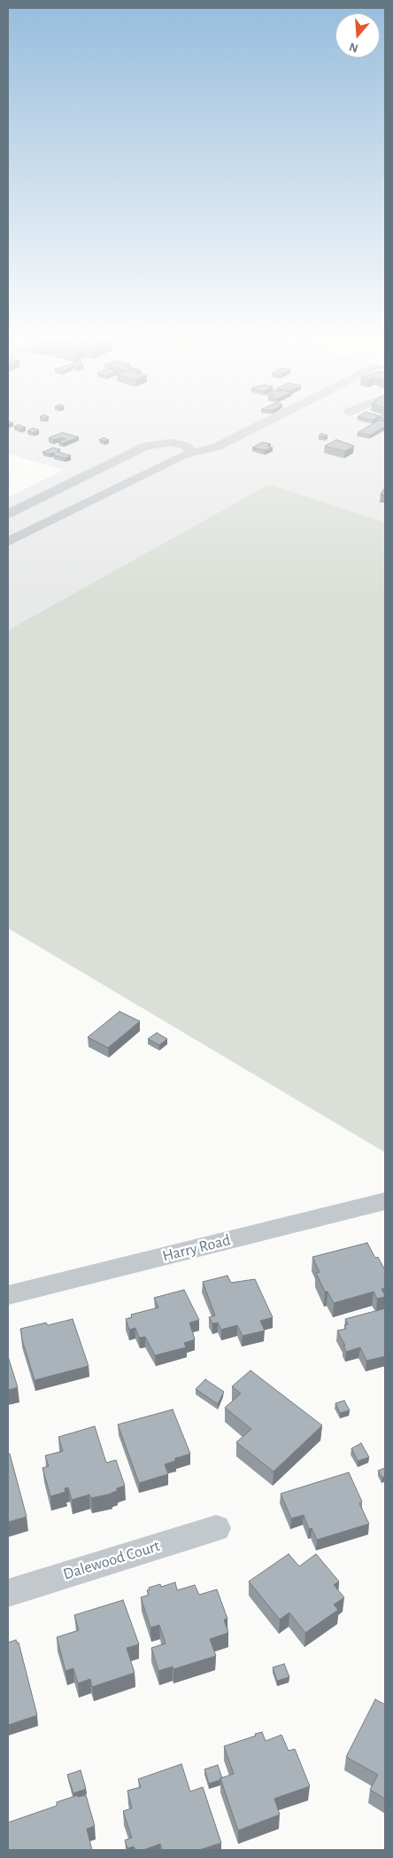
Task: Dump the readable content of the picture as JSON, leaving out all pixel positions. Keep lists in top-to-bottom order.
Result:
{
  "streets": {
    "street": ["Harry Road", "Dalewood Court"]
  },
  "north": "bottom"
}
